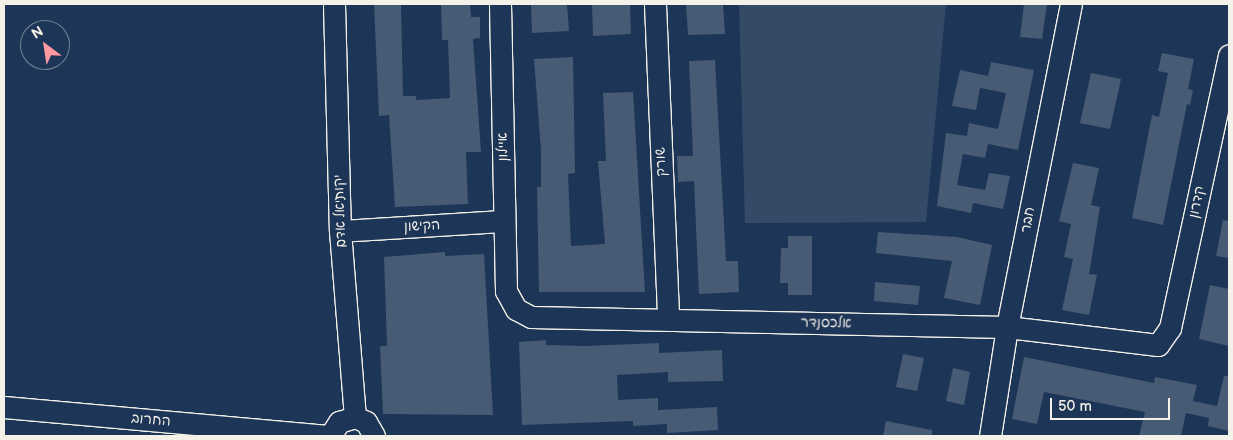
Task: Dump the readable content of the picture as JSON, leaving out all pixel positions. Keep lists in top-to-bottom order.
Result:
{
  "streets": {
    "street": [
      "איילון",
      "שורק",
      "קדרון",
      "יקותיאל אדם",
      "חבר",
      "הקישון",
      "אלכסנדר",
      "החרוב"
    ]
  },
  "crossings": [
    ["איילון", "הקישון"],
    ["איילון", "אלכסנדר"],
    ["שורק", "אלכסנדר"],
    ["קדרון", "אלכסנדר"],
    ["יקותיאל אדם", "הקישון"],
    ["חבר", "אלכסנדר"]
  ],
  "scale_bar": "50 m",
  "north": "top left"
}
